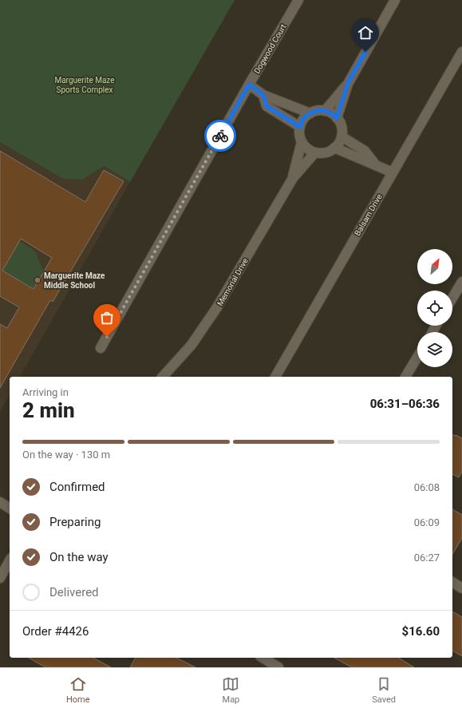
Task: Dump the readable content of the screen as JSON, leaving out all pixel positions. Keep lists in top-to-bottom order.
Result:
{
  "streets": {
    "street": ["Dogwood Court", "Balsam Drive", "Memorial Drive"]
  },
  "parks": ["Marguerite Maze Sports Complex"],
  "places": ["Marguerite Maze Middle School"],
  "north": "top right",
  "page": {
    "heading": ["2 min", "Arriving in", "06:31–06:36"],
    "panel": ["Order #4426", "$16.60"],
    "bar": "On the way · 130 m",
    "list": [
      ["Confirmed", "06:08"],
      ["Preparing", "06:09"],
      ["On the way", "06:27"],
      "Delivered"
    ],
    "tabs": ["Home", "Map", "Saved"]
  }
}
